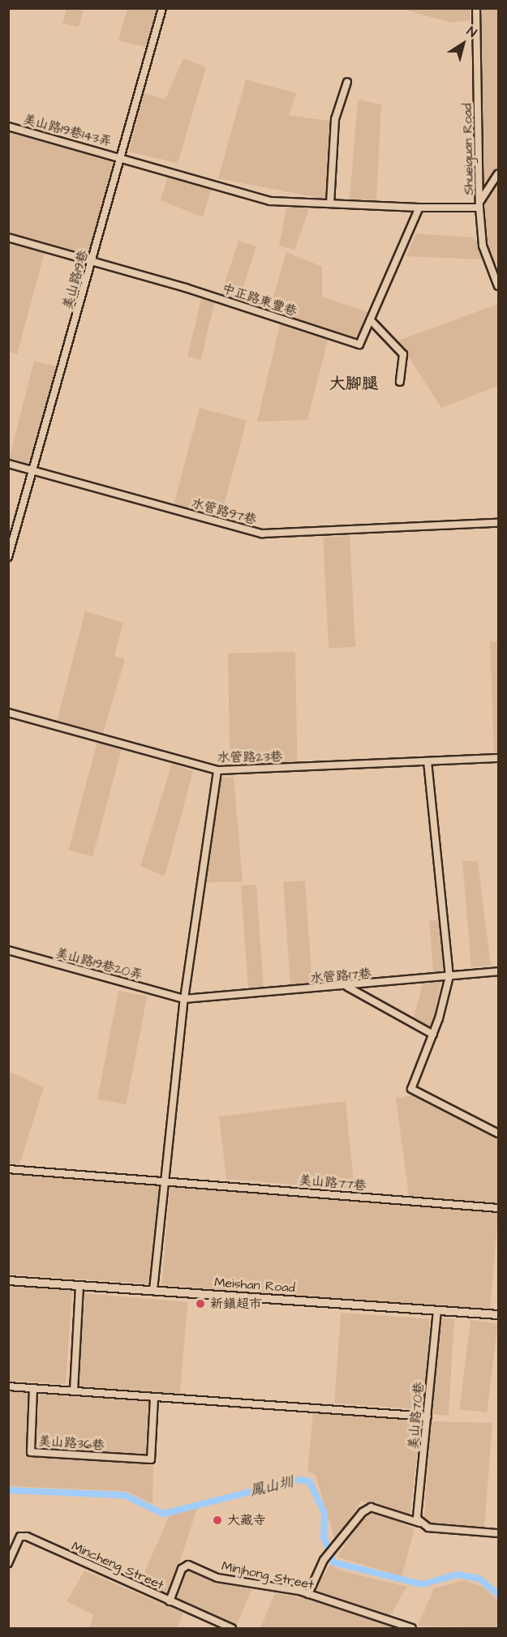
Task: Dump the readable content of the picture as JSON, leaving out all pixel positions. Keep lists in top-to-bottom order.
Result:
{
  "streets": {
    "street": [
      "美山路19巷143弄",
      "Shueiguan Road",
      "美山路19巷",
      "中正路東豐巷",
      "水管路97巷",
      "水管路23巷",
      "美山路19巷20弄",
      "水管路17巷",
      "美山路77巷",
      "Meishan Road",
      "美山路70巷",
      "美山路36巷",
      "Mincheng Street",
      "Minjhong Street"
    ]
  },
  "crossings": [
    ["美山路19巷143弄", "美山路19巷"],
    ["美山路19巷", "中正路東豐巷"],
    ["美山路19巷", "水管路97巷"],
    ["美山路19巷20弄", "水管路17巷"],
    ["Meishan Road", "美山路70巷"],
    ["Mincheng Street", "Minjhong Street"]
  ],
  "districts": ["大腳腿"],
  "water": ["鳳山圳"],
  "places": ["新鎮超市", "大藏寺"],
  "north": "top right"
}
